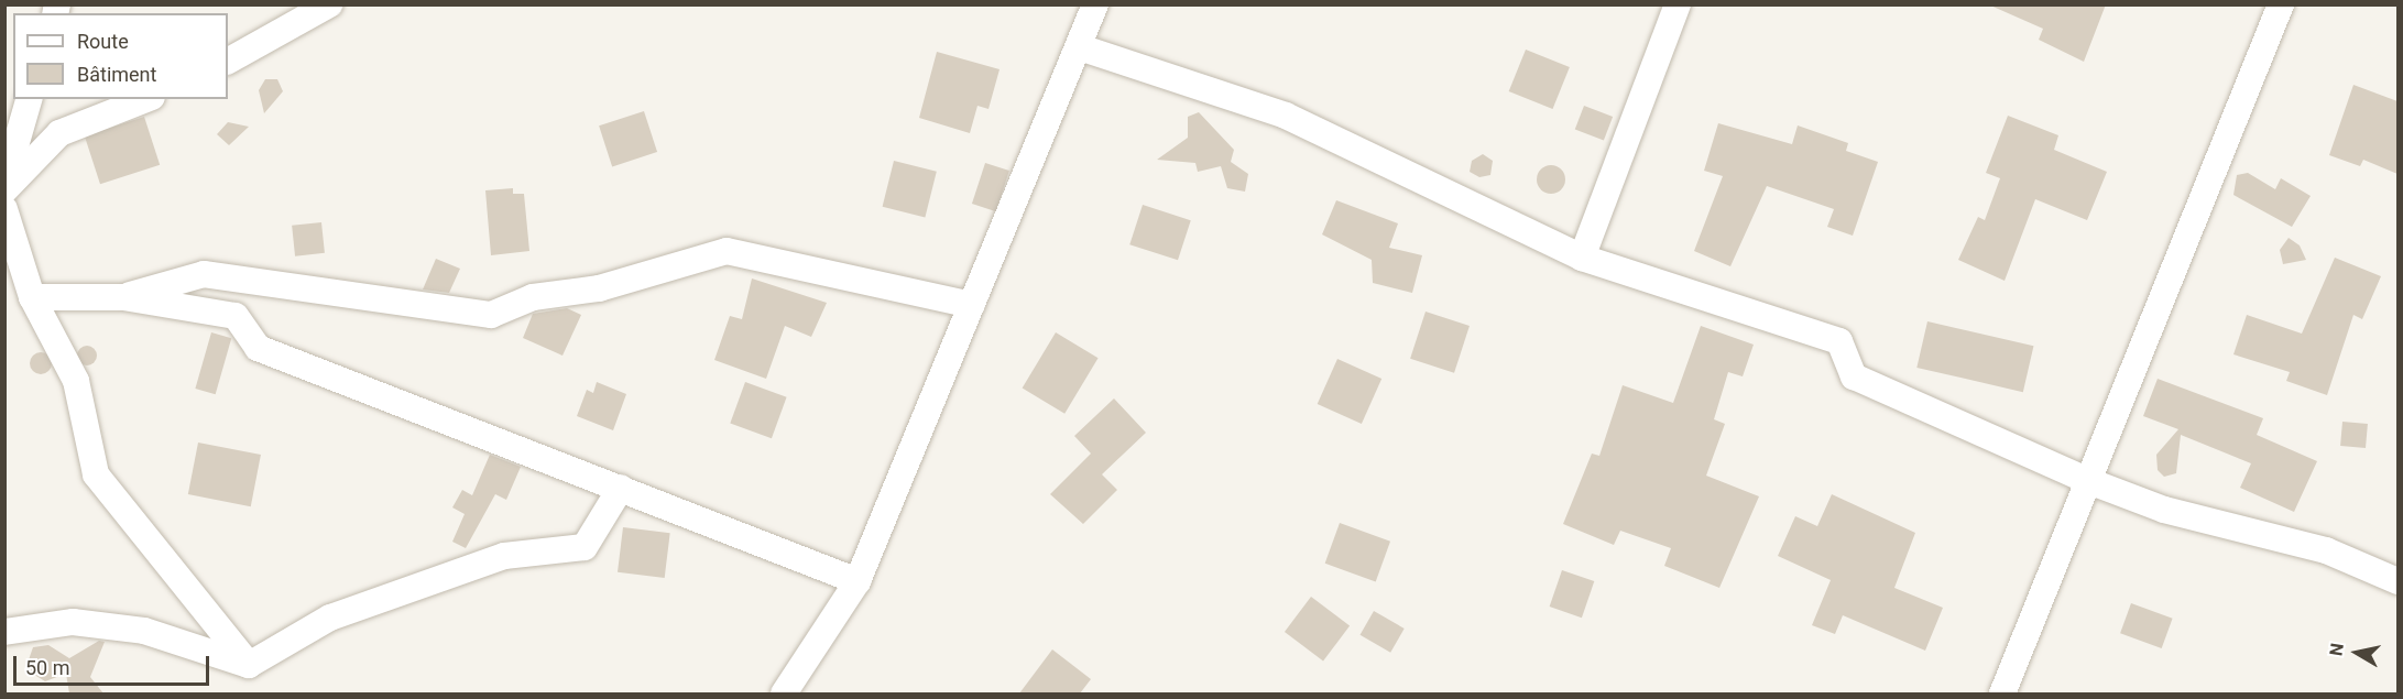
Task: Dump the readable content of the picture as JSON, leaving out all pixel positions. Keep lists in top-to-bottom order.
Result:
{
  "legend": ["Route", "Bâtiment"],
  "scale_bar": "50 m",
  "north": "left"
}
